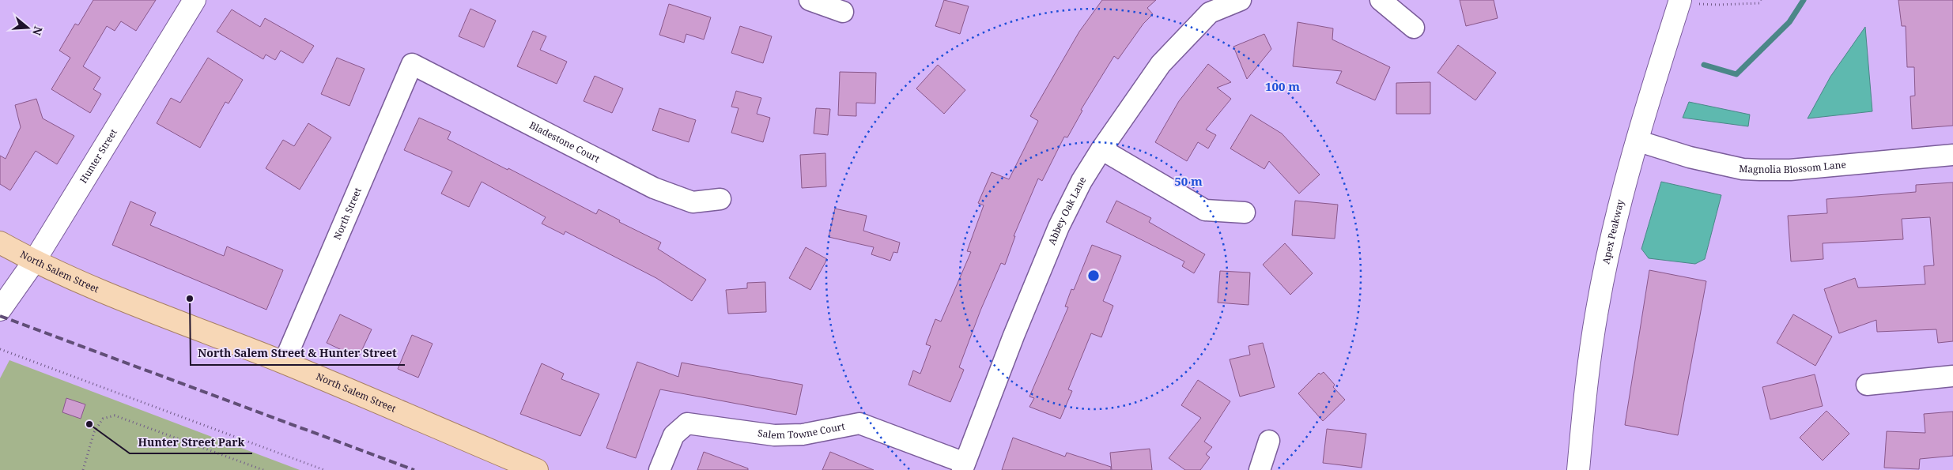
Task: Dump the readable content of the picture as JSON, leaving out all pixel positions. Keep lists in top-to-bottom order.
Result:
{
  "streets": {
    "main road": ["Hunter Street", "Apex Peakway", "North Salem Street"],
    "street": [
      "Bladestone Court",
      "Magnolia Blossom Lane",
      "Abbey Oak Lane",
      "North Street",
      "Salem Towne Court"
    ]
  },
  "crossings": [
    ["Bladestone Court", "North Street"],
    ["Hunter Street", "North Salem Street"],
    ["Magnolia Blossom Lane", "Apex Peakway"],
    ["Abbey Oak Lane", "Salem Towne Court"],
    ["North Street", "North Salem Street"]
  ],
  "places": ["North Salem Street & Hunter Street", "Hunter Street Park"],
  "north": "right",
  "rings": ["100 m", "50 m"]
}
